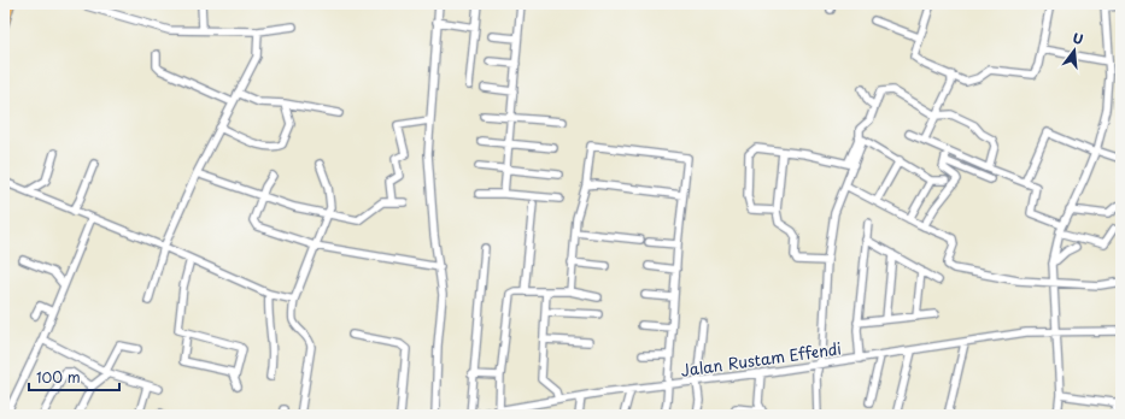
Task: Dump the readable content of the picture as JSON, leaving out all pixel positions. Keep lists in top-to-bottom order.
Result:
{
  "streets": {
    "street": ["Jalan Rustam Effendi"]
  },
  "scale_bar": "100 m",
  "north": "top"
}
